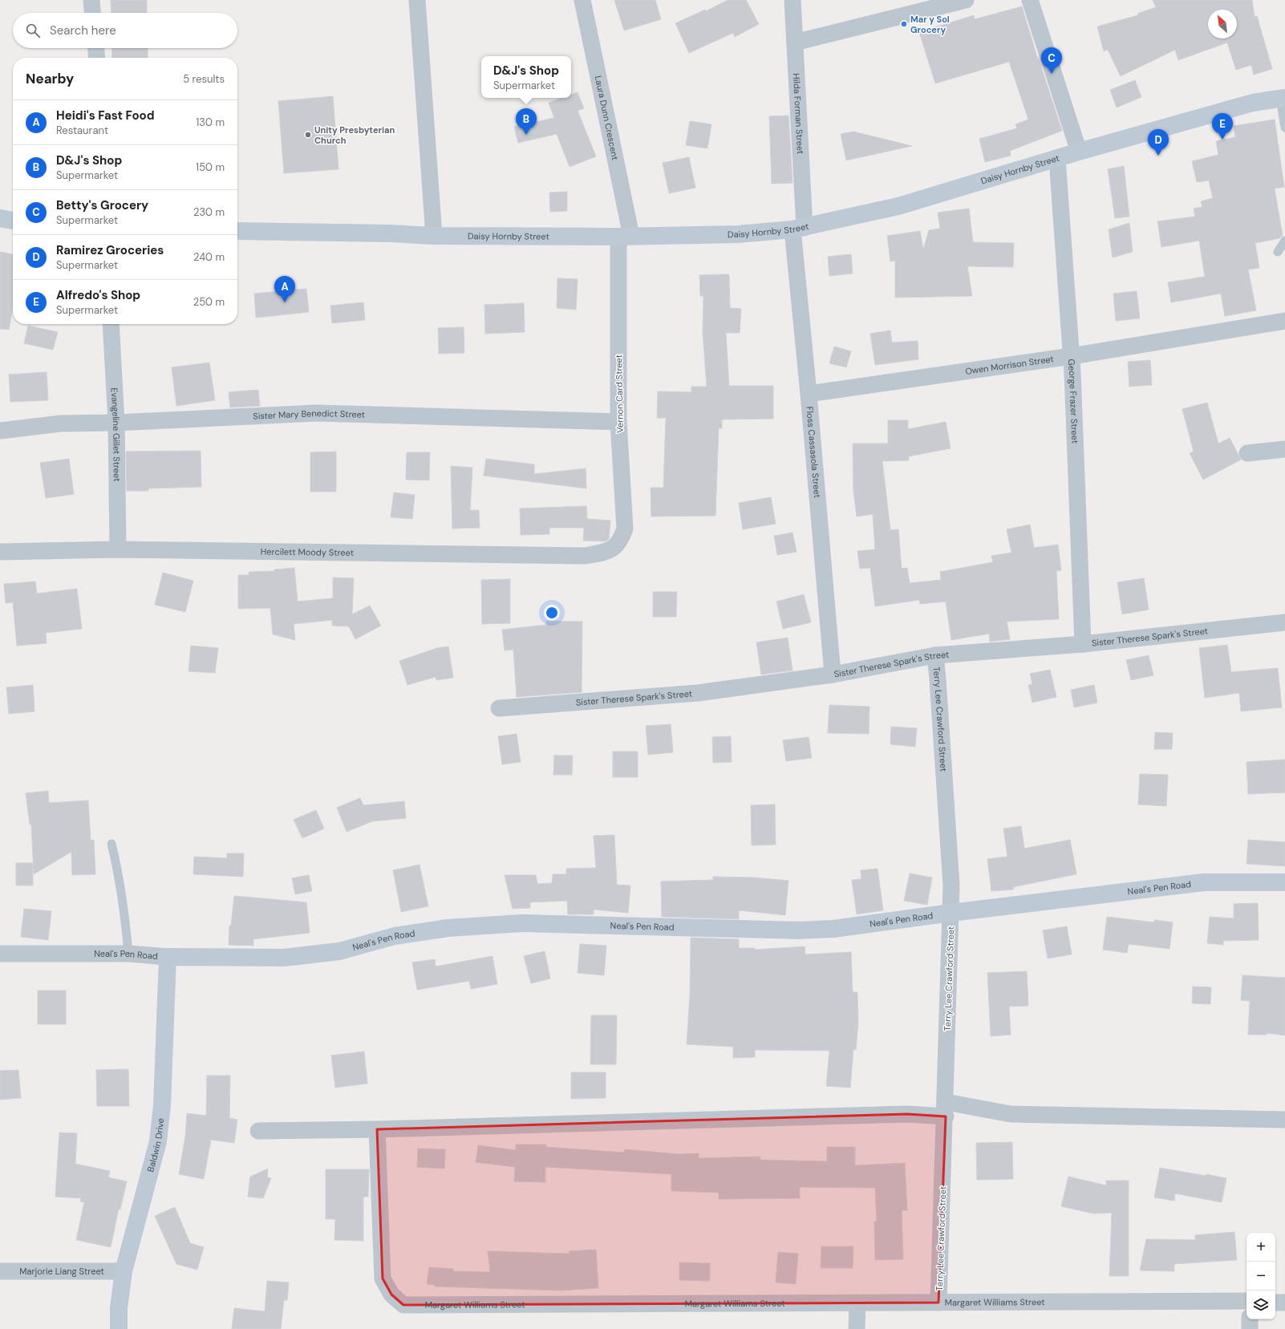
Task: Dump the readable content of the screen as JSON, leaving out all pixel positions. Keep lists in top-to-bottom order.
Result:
{
  "streets": {
    "street": [
      "Hilda Forman Street",
      "Laura Dunn Crescent",
      "Daisy Hornby Street",
      "Owen Morrison Street",
      "Vernon Card Street",
      "George Frazer Street",
      "Sister Mary Benedict Street",
      "Evangeline Gillet Street",
      "Floss Cassasola Street",
      "Hercilett Moody Street",
      "Sister Therese Spark's Street",
      "Terry Lee Crawford Street",
      "Neal's Pen Road",
      "Baldwin Drive",
      "Marjorie Liang Street",
      "Margaret Williams Street"
    ]
  },
  "crossings": [
    ["Hilda Forman Street", "Daisy Hornby Street"],
    ["Hilda Forman Street", "Floss Cassasola Street"],
    ["Laura Dunn Crescent", "Daisy Hornby Street"],
    ["Laura Dunn Crescent", "Vernon Card Street"],
    ["Daisy Hornby Street", "Vernon Card Street"],
    ["Daisy Hornby Street", "George Frazer Street"],
    ["Daisy Hornby Street", "Floss Cassasola Street"],
    ["Owen Morrison Street", "George Frazer Street"],
    ["Owen Morrison Street", "Floss Cassasola Street"],
    ["Vernon Card Street", "Sister Mary Benedict Street"],
    ["Vernon Card Street", "Hercilett Moody Street"],
    ["George Frazer Street", "Sister Therese Spark's Street"],
    ["Sister Mary Benedict Street", "Evangeline Gillet Street"],
    ["Evangeline Gillet Street", "Hercilett Moody Street"],
    ["Floss Cassasola Street", "Sister Therese Spark's Street"],
    ["Sister Therese Spark's Street", "Terry Lee Crawford Street"],
    ["Terry Lee Crawford Street", "Neal's Pen Road"],
    ["Terry Lee Crawford Street", "Margaret Williams Street"],
    ["Neal's Pen Road", "Baldwin Drive"],
    ["Baldwin Drive", "Marjorie Liang Street"]
  ],
  "places": ["Mar y Sol Grocery", "Unity Presbyterian Church"],
  "north": "top left",
  "page": {
    "search": "Search here",
    "pins": [
      "C",
      "B",
      "E",
      "D",
      "A"
    ],
    "popup": ["D&J's Shop", "Supermarket"],
    "heading": ["Nearby", "5 results"],
    "list": [
      {
        "mark": "A",
        "name": "Heidi's Fast Food",
        "note": "Restaurant",
        "value": "130 m"
      },
      {
        "mark": "B",
        "name": "D&J's Shop",
        "note": "Supermarket",
        "value": "150 m"
      },
      {
        "mark": "C",
        "name": "Betty's Grocery",
        "note": "Supermarket",
        "value": "230 m"
      },
      {
        "mark": "D",
        "name": "Ramirez Groceries",
        "note": "Supermarket",
        "value": "240 m"
      },
      {
        "mark": "E",
        "name": "Alfredo's Shop",
        "note": "Supermarket",
        "value": "250 m"
      }
    ],
    "map_buttons": ["+", "−"]
  }
}
